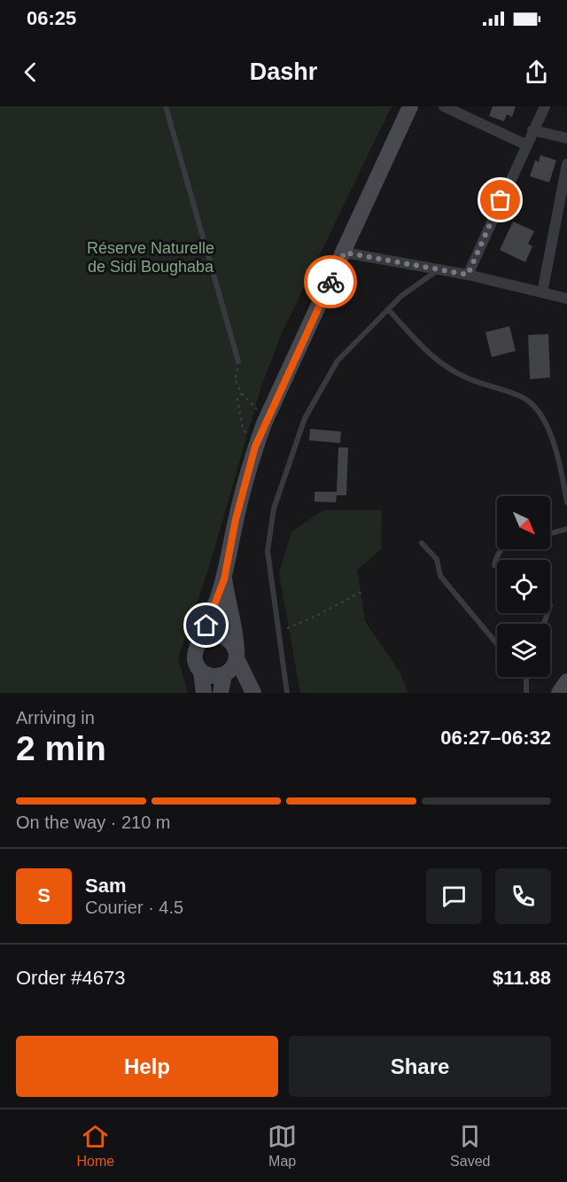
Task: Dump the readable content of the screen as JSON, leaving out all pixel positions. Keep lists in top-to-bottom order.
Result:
{
  "parks": ["Réserve Naturelle de Sidi Boughaba"],
  "north": "bottom right",
  "page": {
    "status": "06:25",
    "header": "Dashr",
    "heading": ["2 min", "Arriving in", "06:27–06:32"],
    "panel": [
      "Sam",
      "Courier · 4.5",
      "Order #4673",
      "$11.88"
    ],
    "bar": "On the way · 210 m",
    "round": "S",
    "buttons": ["Help", "Share"],
    "tabs": ["Home", "Map", "Saved"]
  }
}
